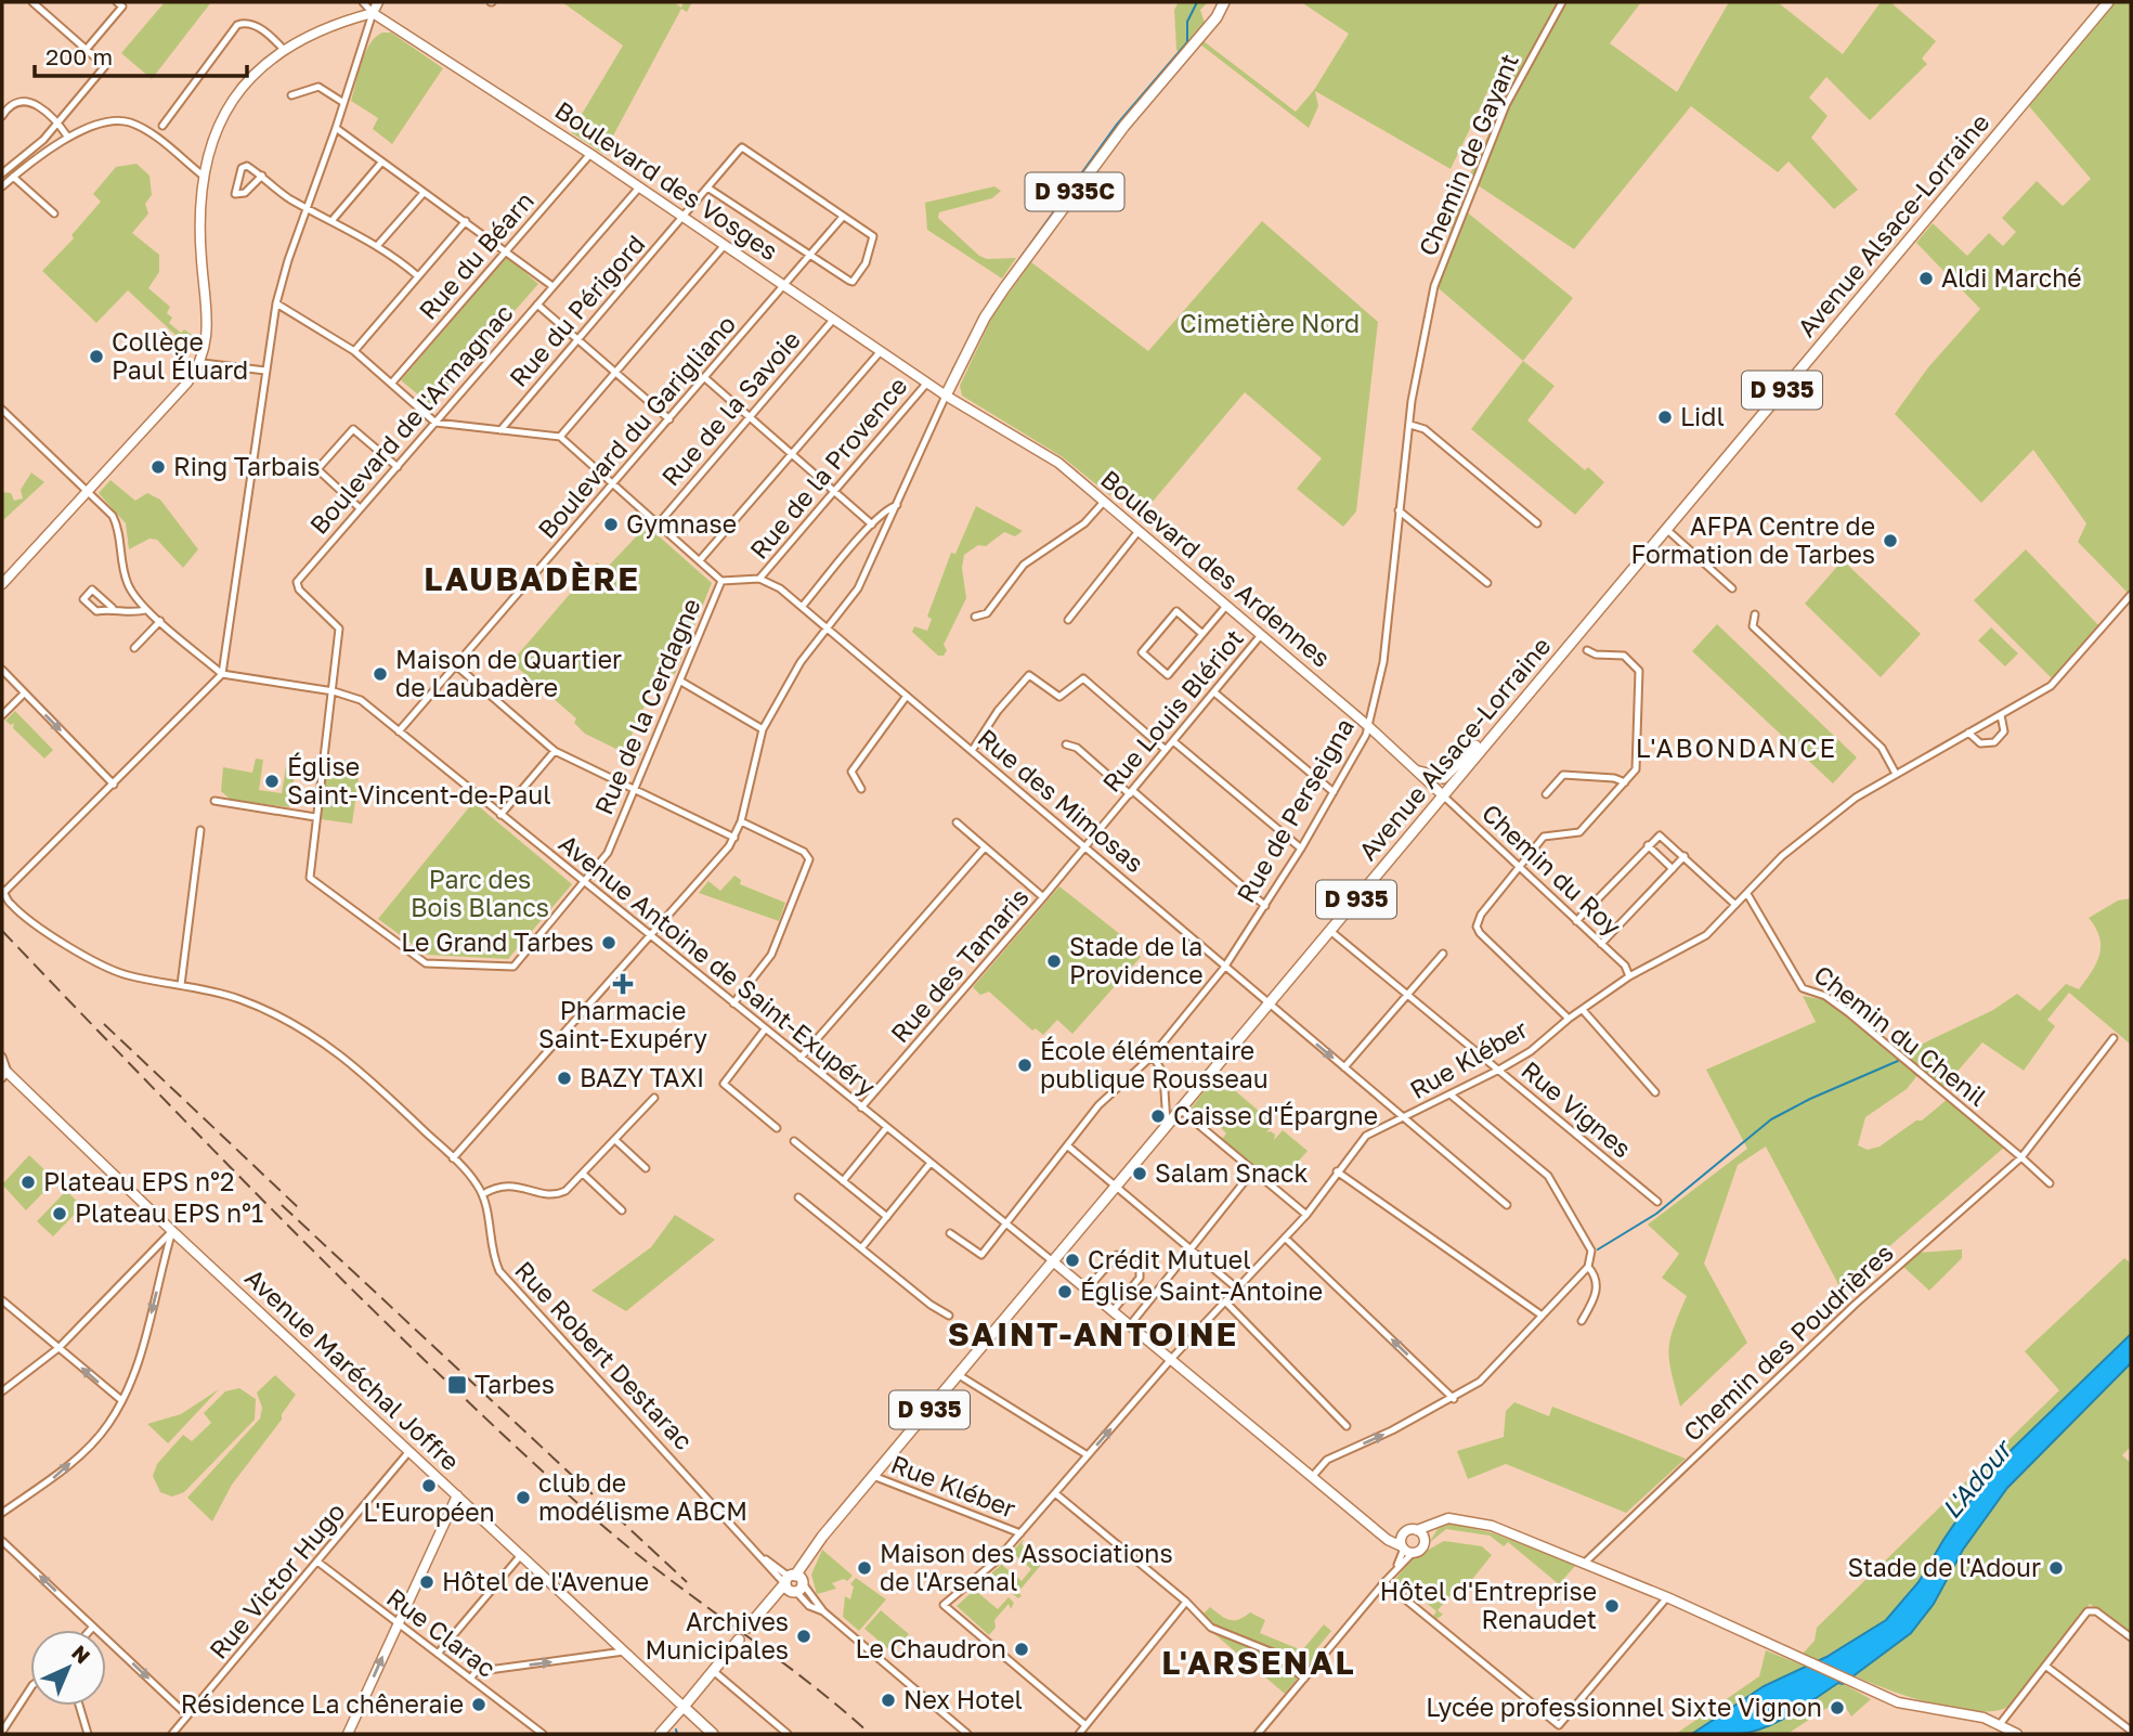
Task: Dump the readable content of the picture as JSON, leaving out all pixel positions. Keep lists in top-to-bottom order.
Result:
{
  "streets": {
    "main road": [
      "Boulevard des Vosges",
      "D 935C",
      "Avenue Alsace-Lorraine",
      "D 935",
      "Boulevard des Ardennes",
      "Avenue Maréchal Joffre"
    ],
    "street": [
      "Chemin de Gayant",
      "Rue du Béarn",
      "Rue du Périgord",
      "Rue de la Savoie",
      "Boulevard de l'Armagnac",
      "Boulevard du Garigliano",
      "Rue de la Provence",
      "Rue de la Cerdagne",
      "Rue Louis Blériot",
      "Rue des Mimosas",
      "Rue de Perseigna",
      "Chemin du Roy",
      "Avenue Antoine de Saint-Exupéry",
      "Rue des Tamaris",
      "Chemin du Chenil",
      "Rue Kléber",
      "Rue Vignes",
      "Chemin des Poudrières",
      "Rue Robert Destarac",
      "Rue Victor Hugo",
      "Rue Clarac"
    ]
  },
  "crossings": [
    ["Chemin de Gayant", "Rue de Perseigna"],
    ["Boulevard des Vosges", "D 935C"],
    ["Boulevard des Vosges", "Rue du Béarn"],
    ["Boulevard des Vosges", "Rue du Périgord"],
    ["Boulevard des Vosges", "Rue de la Savoie"],
    ["Boulevard des Vosges", "Boulevard de l'Armagnac"],
    ["Boulevard des Vosges", "Boulevard du Garigliano"],
    ["Boulevard des Vosges", "Rue de la Provence"],
    ["Boulevard des Vosges", "Boulevard des Ardennes"],
    ["D 935C", "Boulevard des Ardennes"],
    ["Avenue Alsace-Lorraine", "Boulevard des Ardennes"],
    ["Avenue Alsace-Lorraine", "Rue des Mimosas"],
    ["Avenue Alsace-Lorraine", "Chemin du Roy"],
    ["Avenue Alsace-Lorraine", "Avenue Antoine de Saint-Exupéry"],
    ["Avenue Alsace-Lorraine", "Rue Kléber"],
    ["Avenue Alsace-Lorraine", "Rue Vignes"],
    ["Avenue Alsace-Lorraine", "Rue Robert Destarac"],
    ["Rue du Périgord", "Boulevard du Garigliano"],
    ["Boulevard de l'Armagnac", "Avenue Antoine de Saint-Exupéry"],
    ["Boulevard du Garigliano", "Avenue Antoine de Saint-Exupéry"],
    ["Rue de la Provence", "Rue des Mimosas"],
    ["Boulevard des Ardennes", "Rue Louis Blériot"],
    ["Boulevard des Ardennes", "Rue de Perseigna"],
    ["Boulevard des Ardennes", "Chemin du Roy"],
    ["Rue de la Cerdagne", "Avenue Antoine de Saint-Exupéry"],
    ["Rue Louis Blériot", "Rue des Mimosas"],
    ["Rue Louis Blériot", "Rue des Tamaris"],
    ["Rue des Mimosas", "Rue de Perseigna"],
    ["Rue des Mimosas", "Rue des Tamaris"],
    ["Rue des Mimosas", "Rue Kléber"],
    ["Rue de Perseigna", "Avenue Antoine de Saint-Exupéry"],
    ["Chemin du Roy", "Rue Kléber"],
    ["Avenue Antoine de Saint-Exupéry", "Rue des Tamaris"],
    ["Chemin du Chenil", "Rue Kléber"],
    ["Chemin du Chenil", "Chemin des Poudrières"],
    ["Rue Kléber", "Rue Vignes"],
    ["Avenue Maréchal Joffre", "Rue Victor Hugo"],
    ["Rue Victor Hugo", "Rue Clarac"]
  ],
  "districts": [
    "LAUBADÈRE",
    "L'ABONDANCE",
    "SAINT-ANTOINE",
    "L'ARSENAL"
  ],
  "water": ["L'Adour"],
  "parks": ["Cimetière Nord", "Parc des Bois Blancs"],
  "places": {
    "other": [
      "Aldi Marché",
      "Collège Paul Éluard",
      "Lidl",
      "Ring Tarbais",
      "Gymnase",
      "AFPA Centre de Formation de Tarbes",
      "Maison de Quartier de Laubadère",
      "Église Saint-Vincent-de-Paul",
      "Le Grand Tarbes",
      "Stade de la Providence",
      "École élémentaire publique Rousseau",
      "BAZY TAXI",
      "Caisse d'Épargne",
      "Salam Snack",
      "Plateau EPS n°2",
      "Plateau EPS n°1",
      "Crédit Mutuel",
      "Église Saint-Antoine",
      "L'Européen",
      "club de modélisme ABCM",
      "Maison des Associations de l'Arsenal",
      "Stade de l'Adour",
      "Hôtel de l'Avenue",
      "Hôtel d'Entreprise Renaudet",
      "Archives Municipales",
      "Le Chaudron",
      "Nex Hotel",
      "Résidence La chêneraie",
      "Lycée professionnel Sixte Vignon"
    ],
    "health": ["Pharmacie Saint-Exupéry"],
    "transit": ["Tarbes"]
  },
  "scale_bar": "200 m",
  "north": "top right"
}
